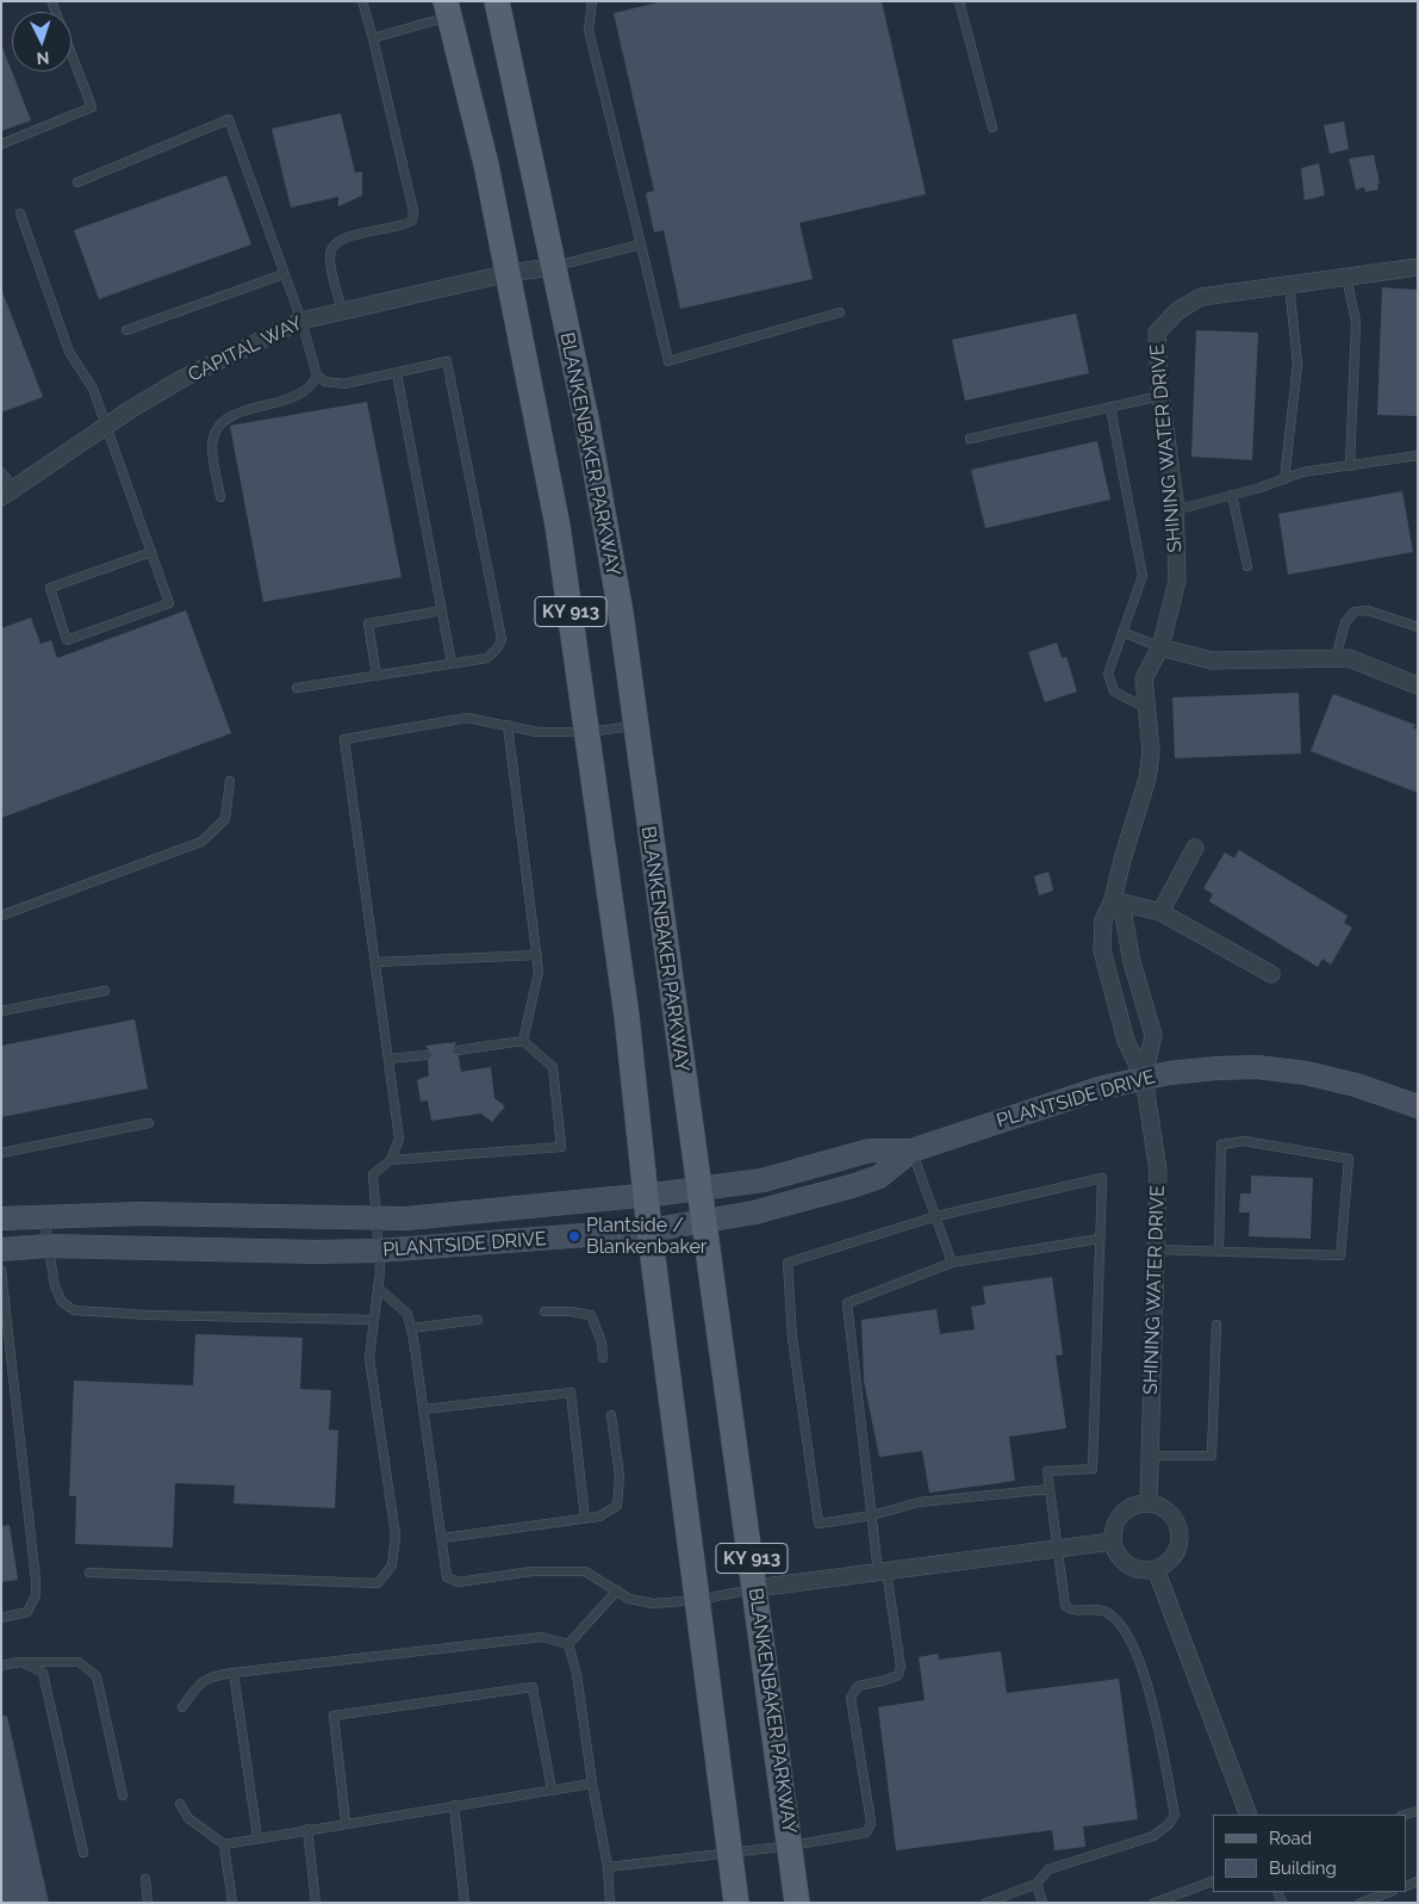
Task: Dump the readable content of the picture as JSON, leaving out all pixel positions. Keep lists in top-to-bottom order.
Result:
{
  "streets": {
    "main road": ["BLANKENBAKER PARKWAY", "KY 913"],
    "street": ["CAPITAL WAY", "SHINING WATER DRIVE", "PLANTSIDE DRIVE"]
  },
  "crossings": [
    ["CAPITAL WAY", "BLANKENBAKER PARKWAY"],
    ["CAPITAL WAY", "KY 913"],
    ["SHINING WATER DRIVE", "PLANTSIDE DRIVE"],
    ["BLANKENBAKER PARKWAY", "PLANTSIDE DRIVE"],
    ["KY 913", "PLANTSIDE DRIVE"]
  ],
  "places": ["Plantside / Blankenbaker"],
  "legend": ["Road", "Building"],
  "north": "bottom"
}
